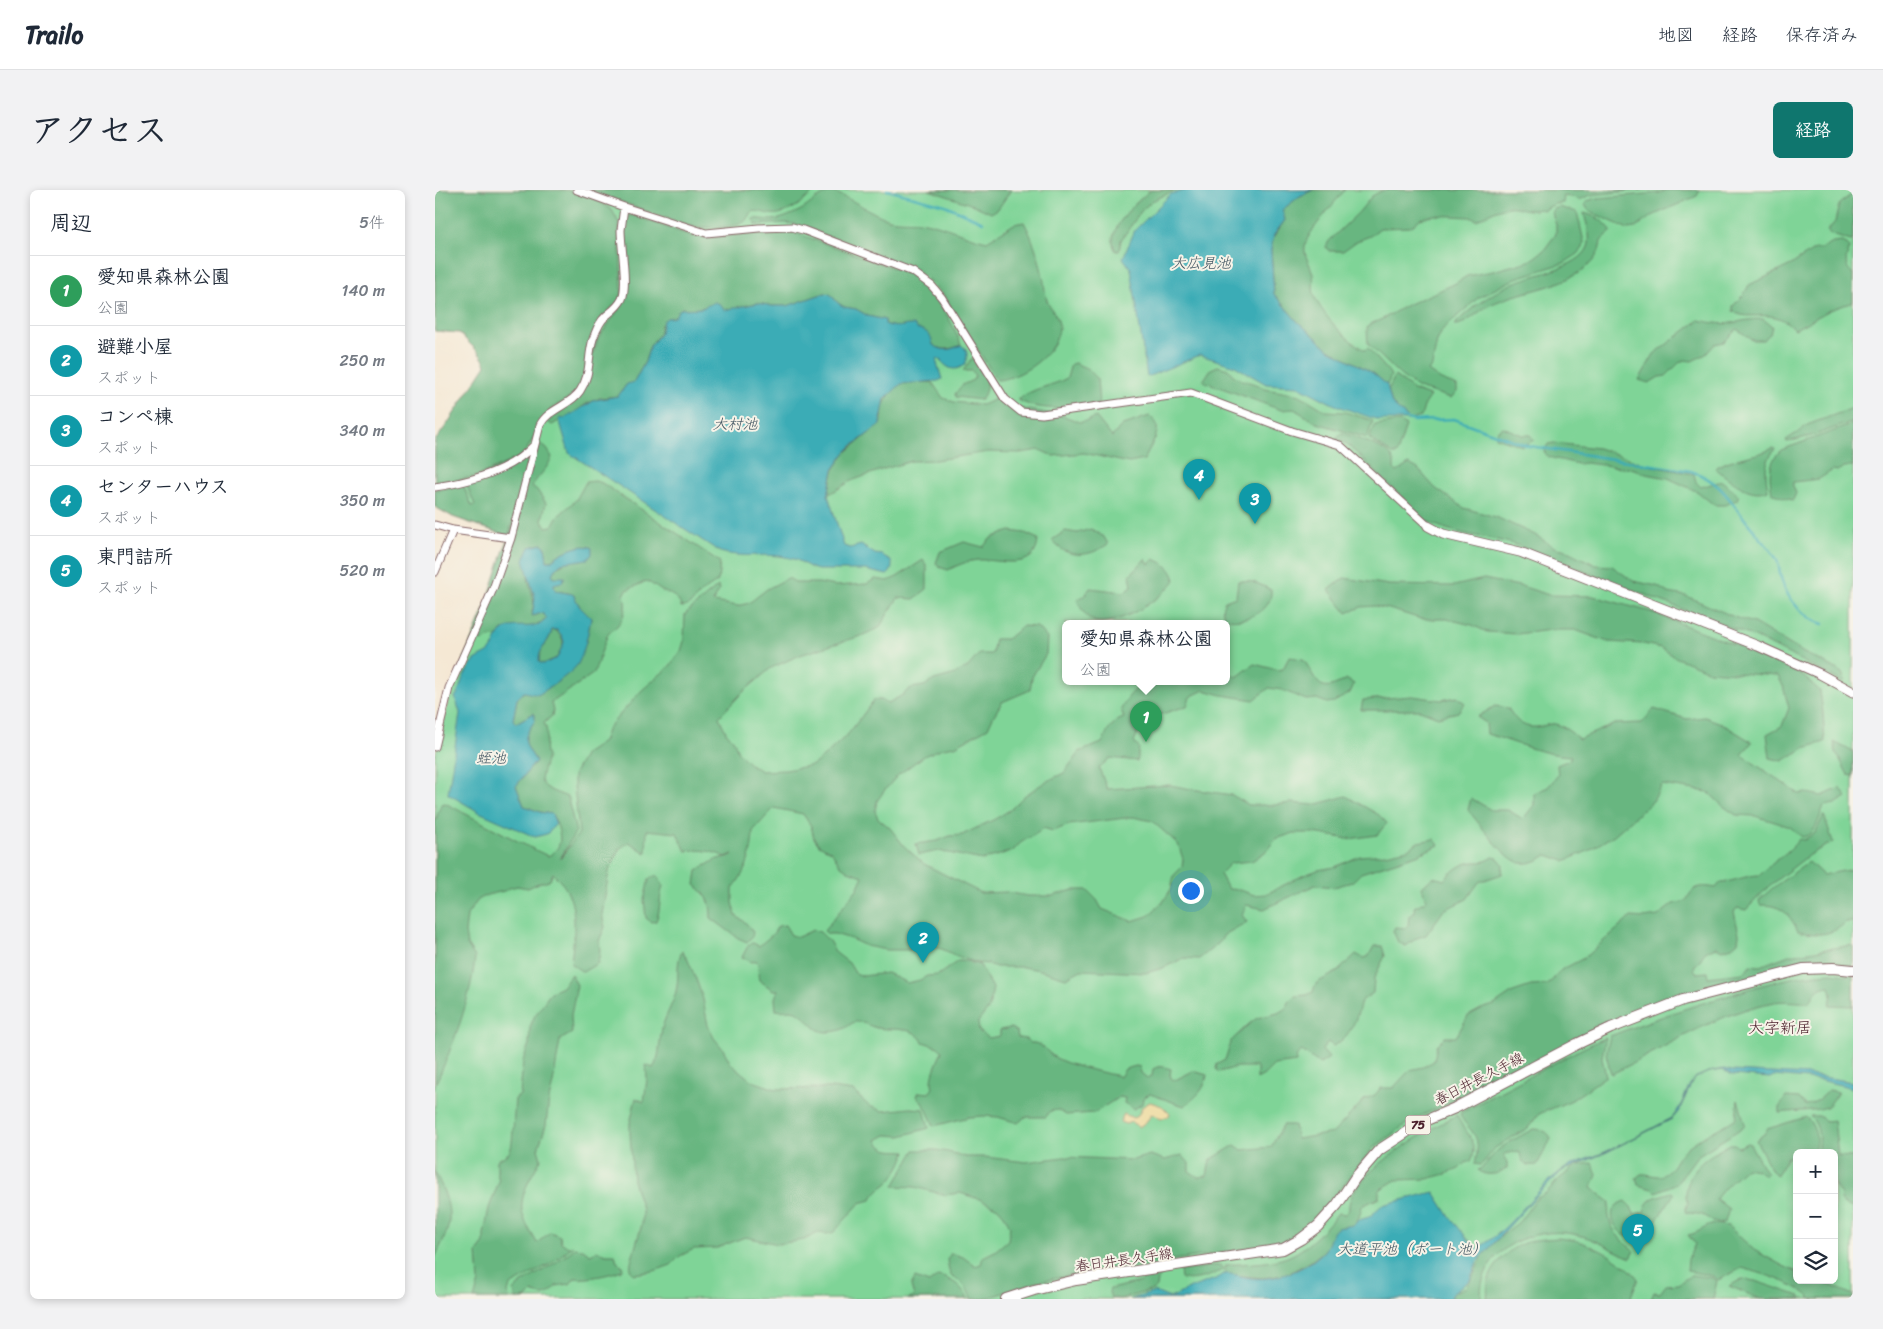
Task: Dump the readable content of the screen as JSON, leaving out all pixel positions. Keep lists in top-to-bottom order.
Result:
{
  "streets": {
    "main road": ["春日井長久手線", "75"]
  },
  "districts": ["大字新居"],
  "water": [
    "大広見池",
    "大村池",
    "蛭池",
    "大道平池（ボート池）"
  ],
  "page": {
    "header": "Trailo",
    "nav": ["地図", "経路", "保存済み"],
    "title": "アクセス",
    "buttons": "経路",
    "heading": ["周辺", "5件"],
    "list": [
      {
        "mark": "1",
        "name": "愛知県森林公園",
        "note": "公園",
        "value": "140 m"
      },
      {
        "mark": "2",
        "name": "避難小屋",
        "note": "スポット",
        "value": "250 m"
      },
      {
        "mark": "3",
        "name": "コンペ棟",
        "note": "スポット",
        "value": "340 m"
      },
      {
        "mark": "4",
        "name": "センターハウス",
        "note": "スポット",
        "value": "350 m"
      },
      {
        "mark": "5",
        "name": "東門詰所",
        "note": "スポット",
        "value": "520 m"
      }
    ],
    "pins": [
      "4",
      "3",
      "1",
      "2",
      "5"
    ],
    "popup": ["愛知県森林公園", "公園"],
    "map_buttons": ["+", "−"]
  }
}
